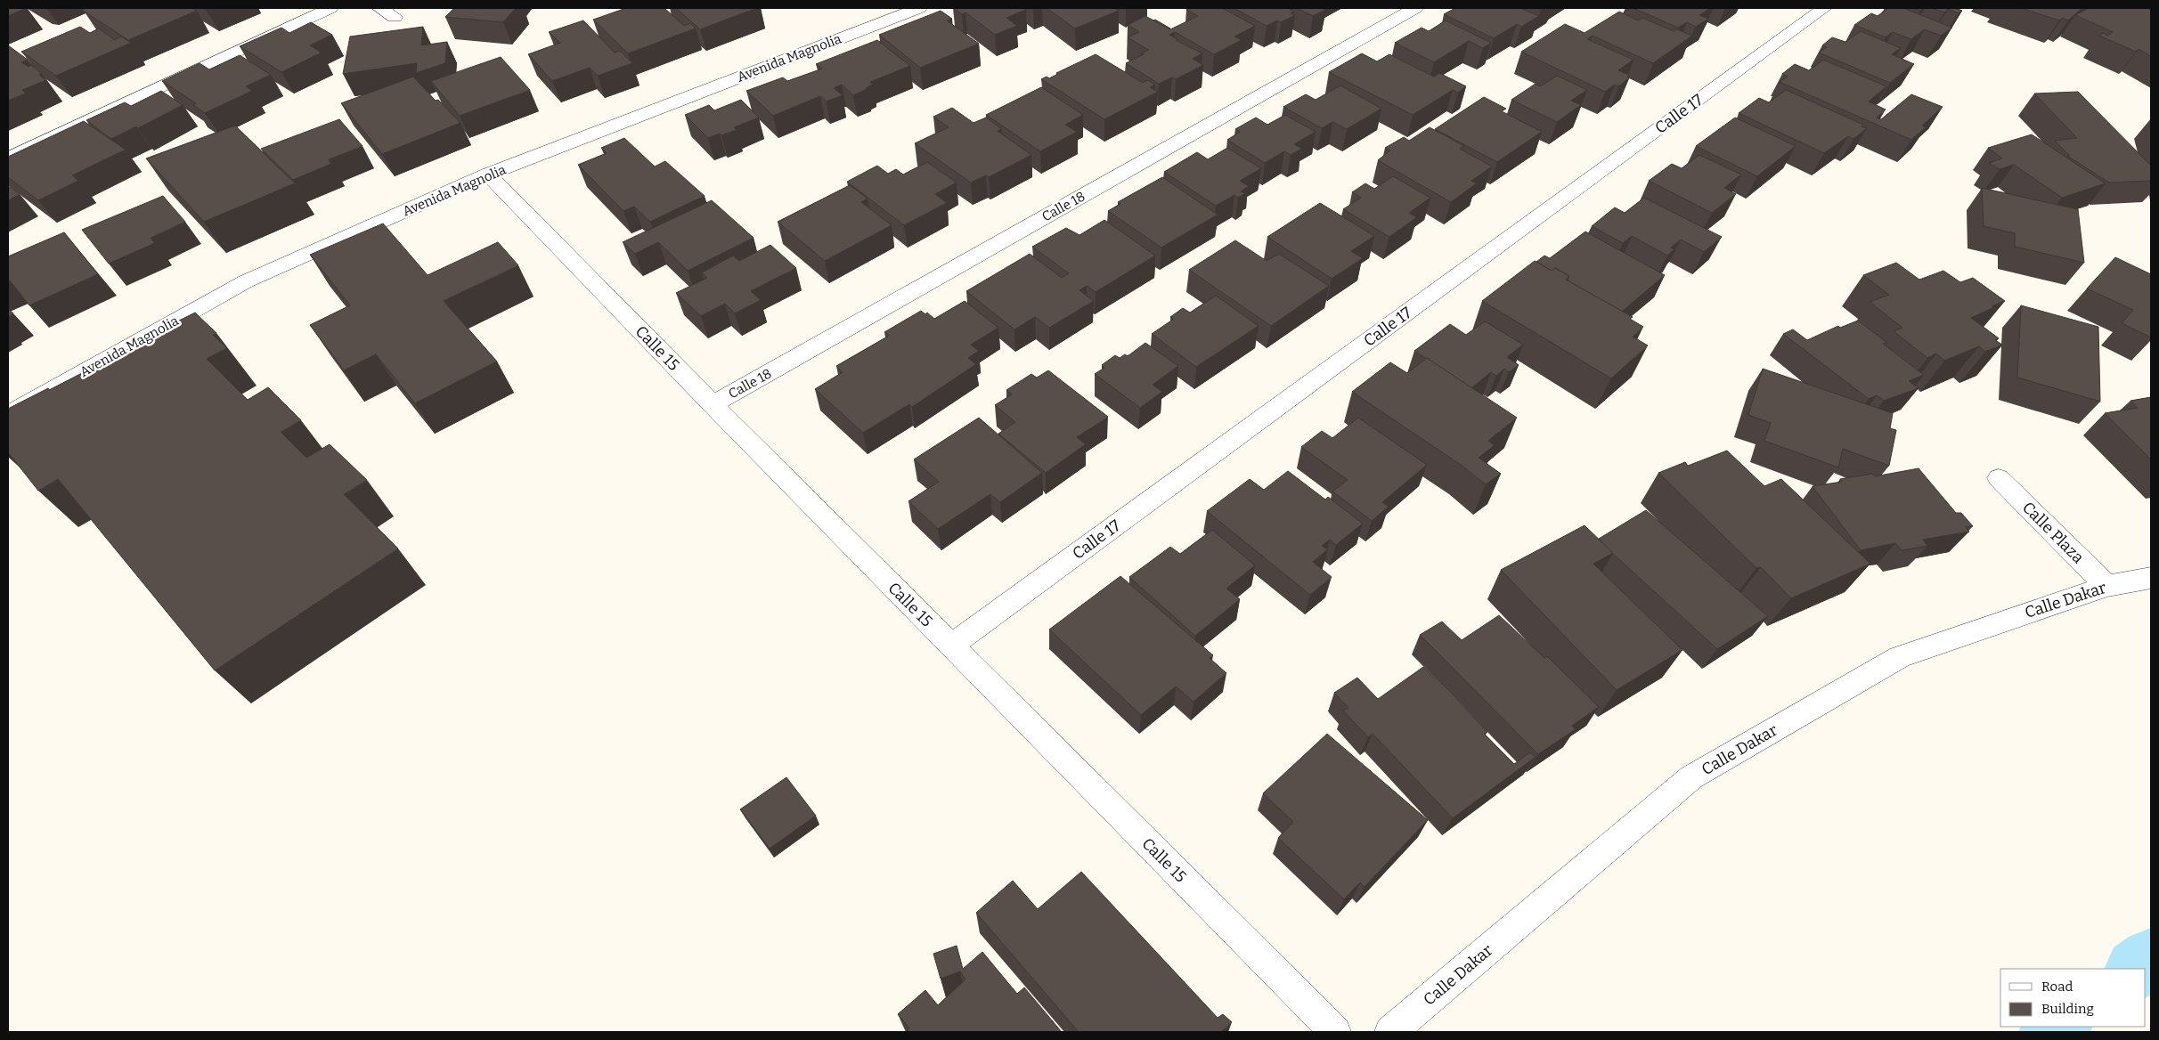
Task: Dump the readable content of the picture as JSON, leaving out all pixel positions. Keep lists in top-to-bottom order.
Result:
{
  "streets": {
    "street": [
      "Avenida Magnolia",
      "Calle 17",
      "Calle 18",
      "Calle 15",
      "Calle Plaza",
      "Calle Dakar"
    ]
  },
  "crossings": [
    ["Avenida Magnolia", "Calle 15"],
    ["Calle 17", "Calle 15"],
    ["Calle 18", "Calle 15"],
    ["Calle Plaza", "Calle Dakar"]
  ],
  "legend": ["Road", "Building"]
}
